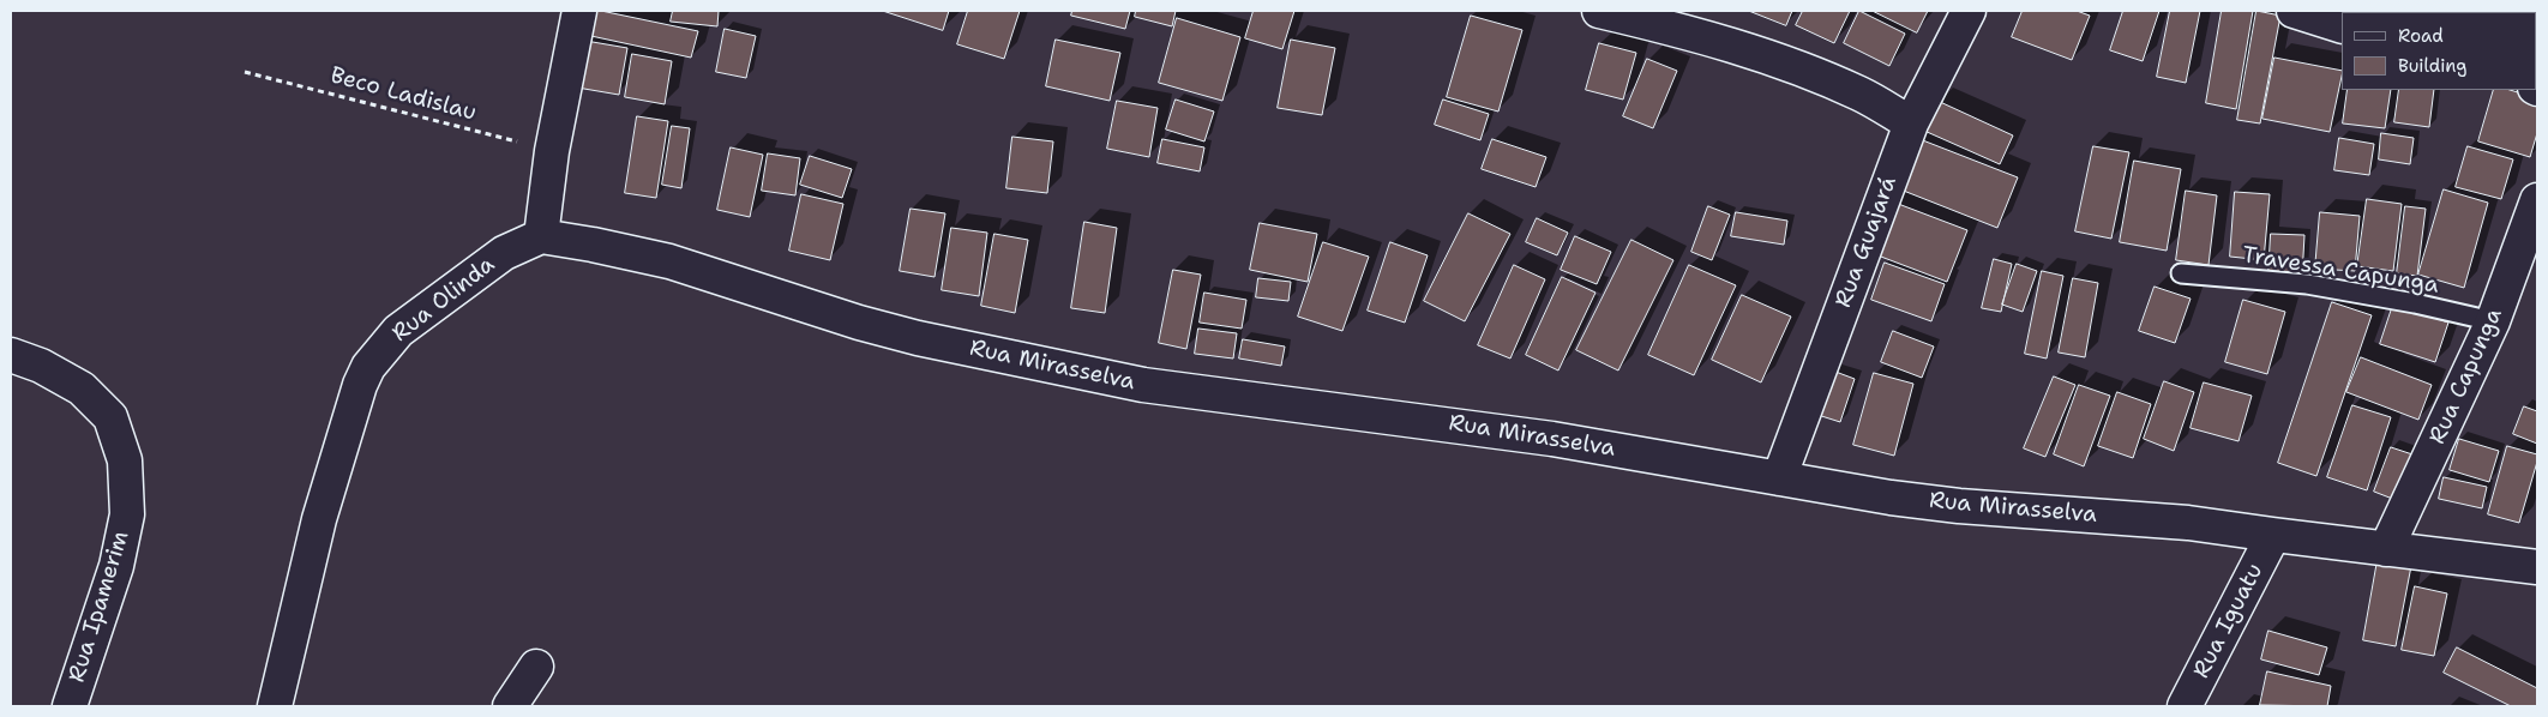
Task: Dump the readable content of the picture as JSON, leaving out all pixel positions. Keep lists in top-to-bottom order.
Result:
{
  "streets": {
    "street": [
      "Rua Guajará",
      "Rua Olinda",
      "Rua Mirasselva",
      "Rua Capunga",
      "Rua Ipamerim",
      "Rua Iguatu"
    ],
    "lane": ["Travessa Capunga"],
    "path": ["Beco Ladislau"]
  },
  "crossings": [
    ["Rua Guajará", "Rua Mirasselva"],
    ["Travessa Capunga", "Rua Capunga"],
    ["Rua Olinda", "Rua Mirasselva"],
    ["Rua Mirasselva", "Rua Capunga"],
    ["Rua Mirasselva", "Rua Iguatu"]
  ],
  "legend": ["Road", "Building"]
}
